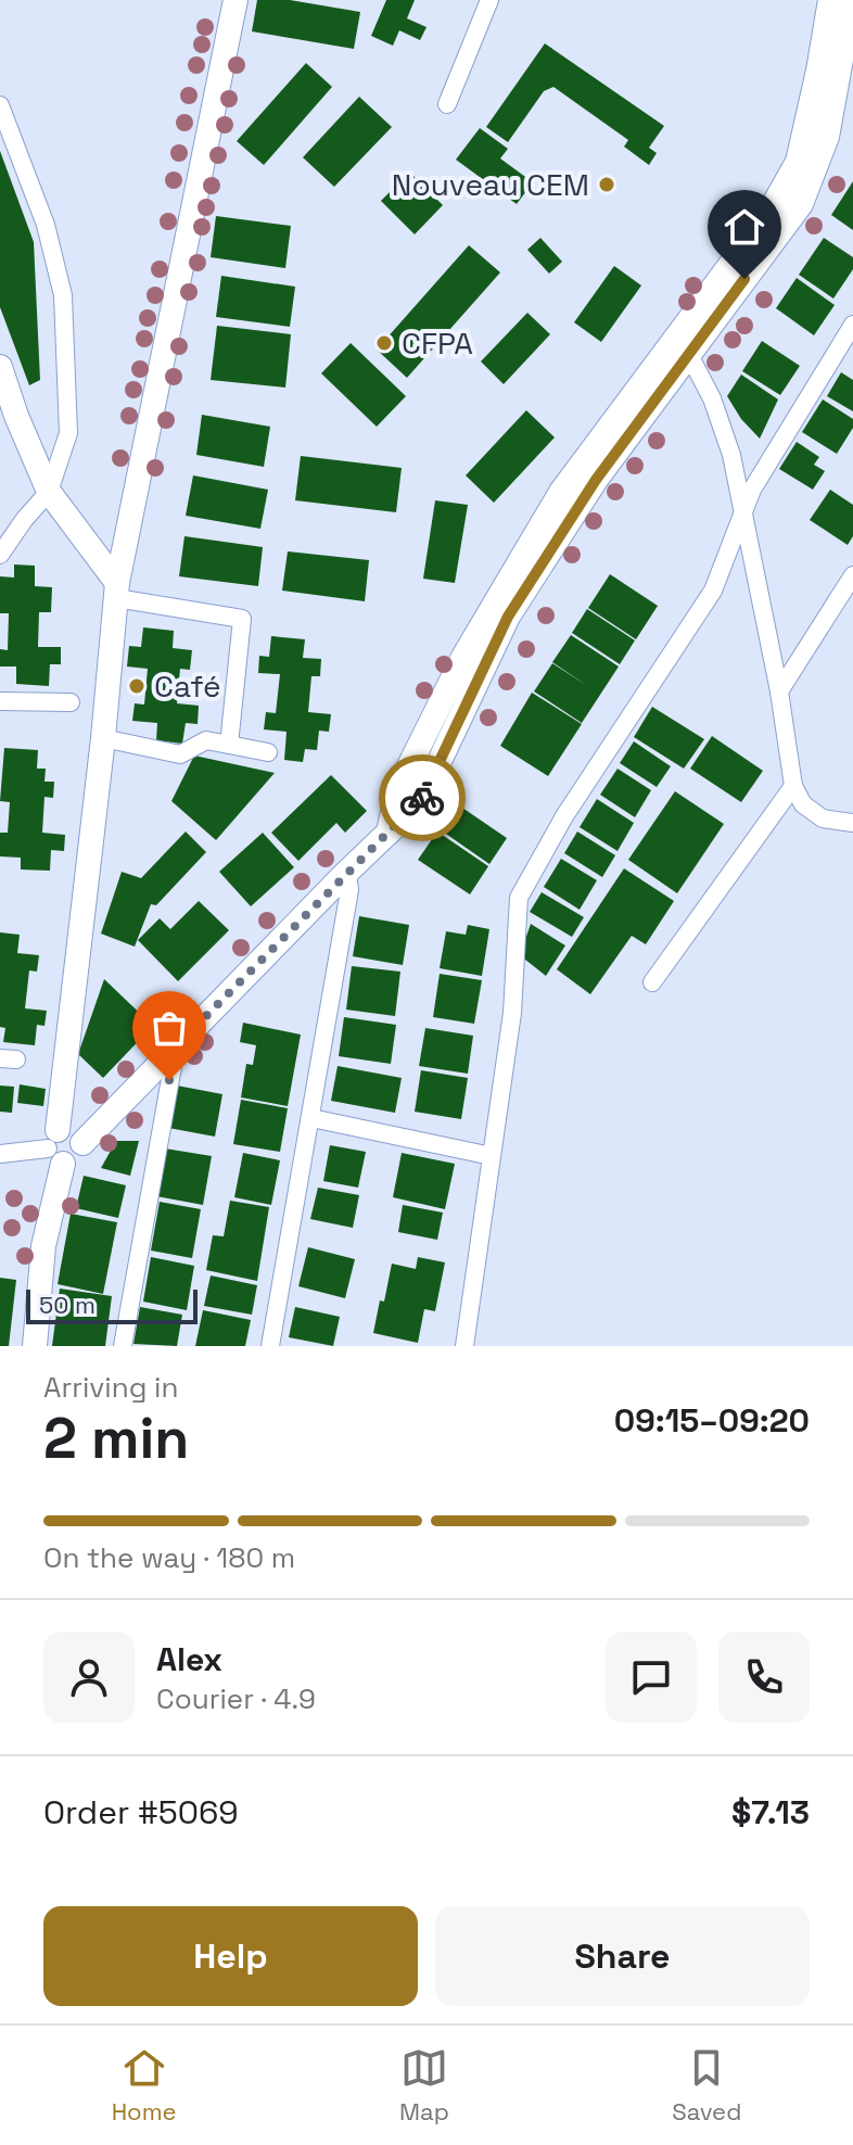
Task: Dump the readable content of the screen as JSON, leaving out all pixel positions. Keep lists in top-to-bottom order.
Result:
{
  "places": ["Nouveau CEM", "CFPA", "Café"],
  "scale_bar": "50 m",
  "page": {
    "scale": "50 m",
    "heading": ["2 min", "Arriving in", "09:15–09:20"],
    "panel": [
      "Alex",
      "Courier · 4.9",
      "Order #5069",
      "$7.13"
    ],
    "bar": "On the way · 180 m",
    "buttons": ["Help", "Share"],
    "tabs": ["Home", "Map", "Saved"]
  }
}
